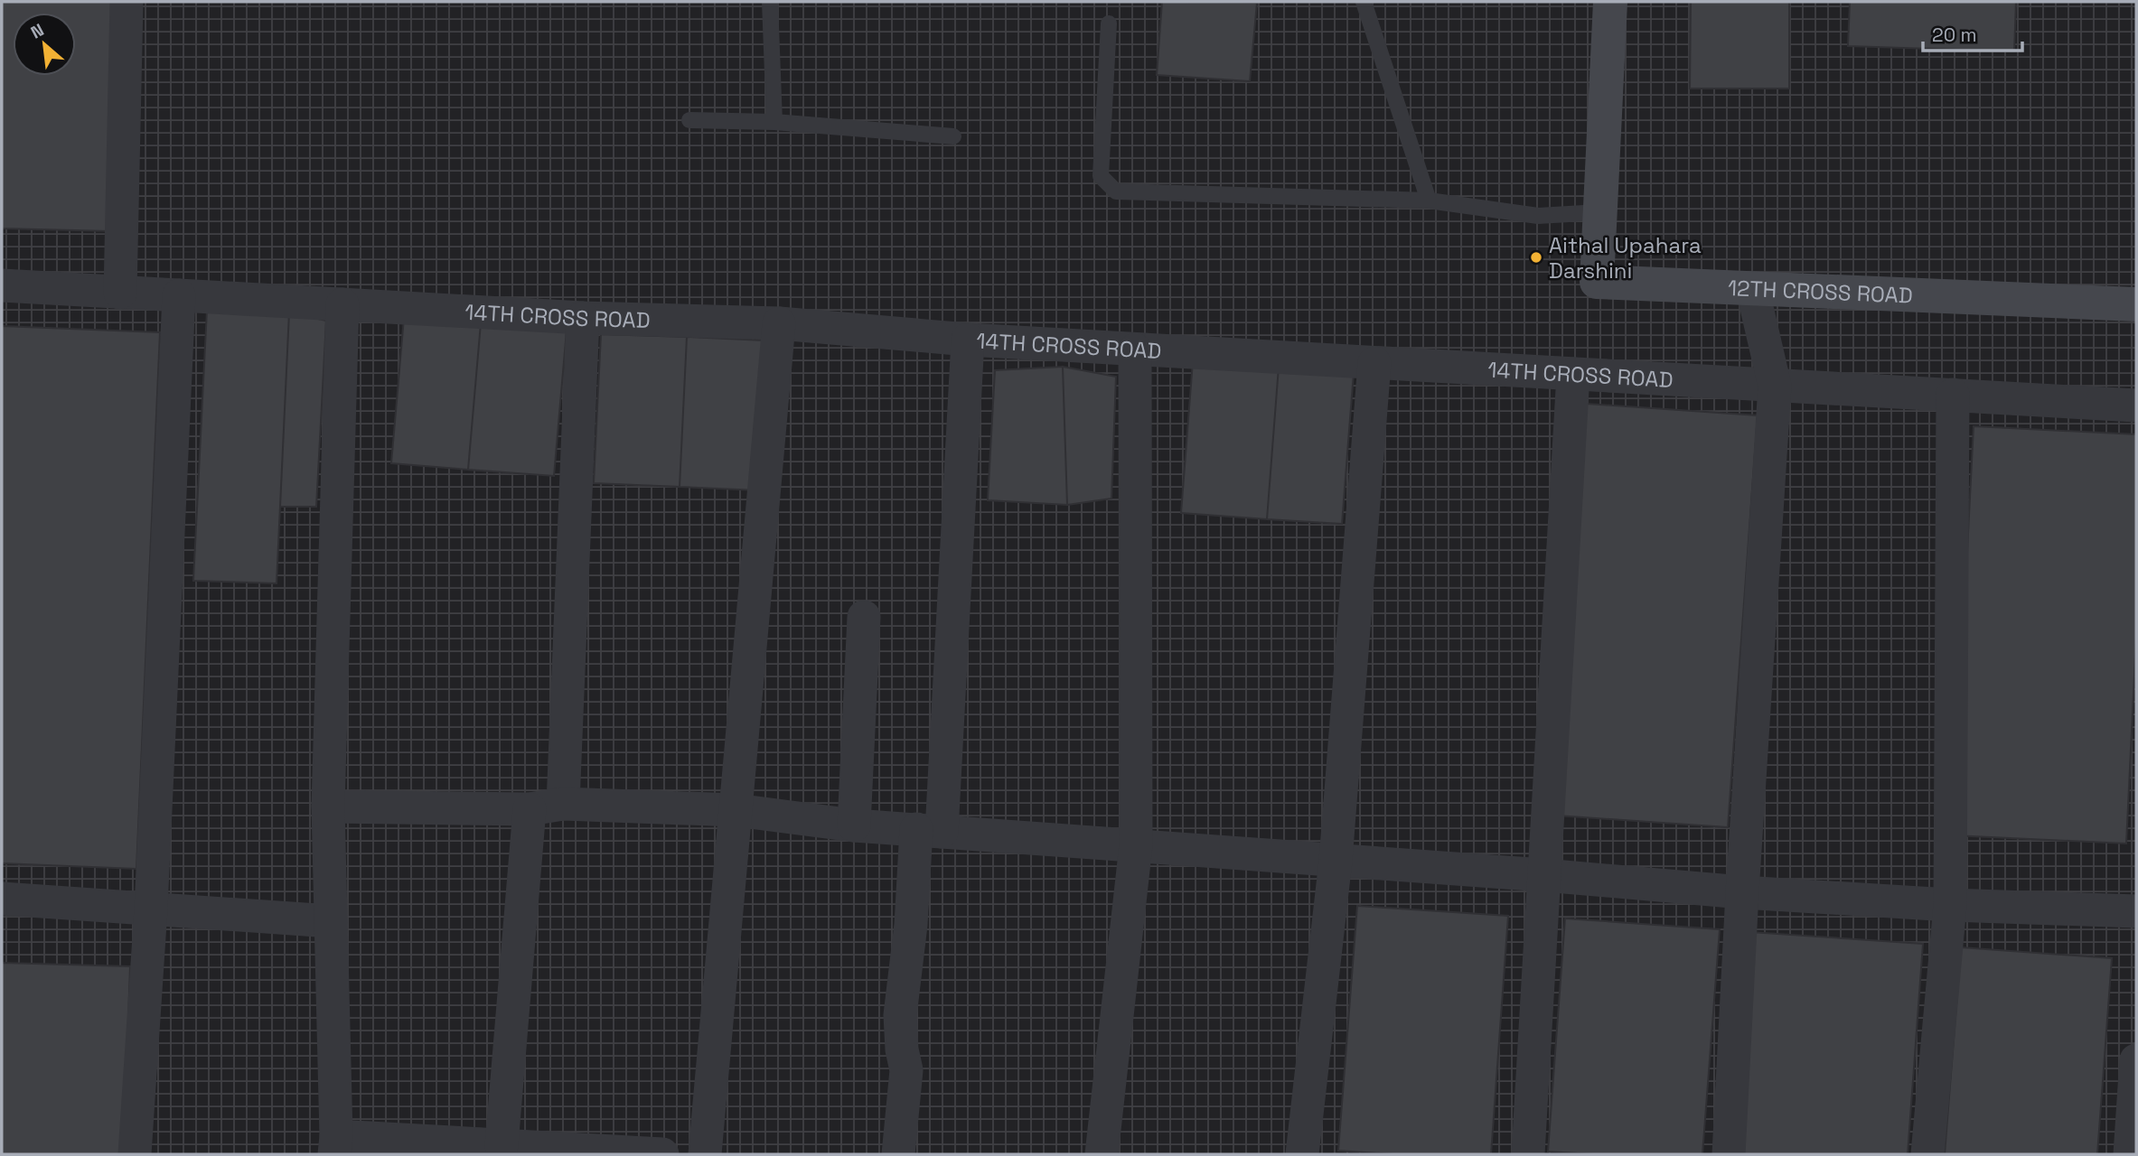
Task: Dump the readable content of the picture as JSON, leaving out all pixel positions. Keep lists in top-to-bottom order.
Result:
{
  "streets": {
    "street": ["12TH CROSS ROAD", "14TH CROSS ROAD"]
  },
  "places": ["Aithal Upahara Darshini"],
  "scale_bar": "20 m",
  "north": "top left"
}
